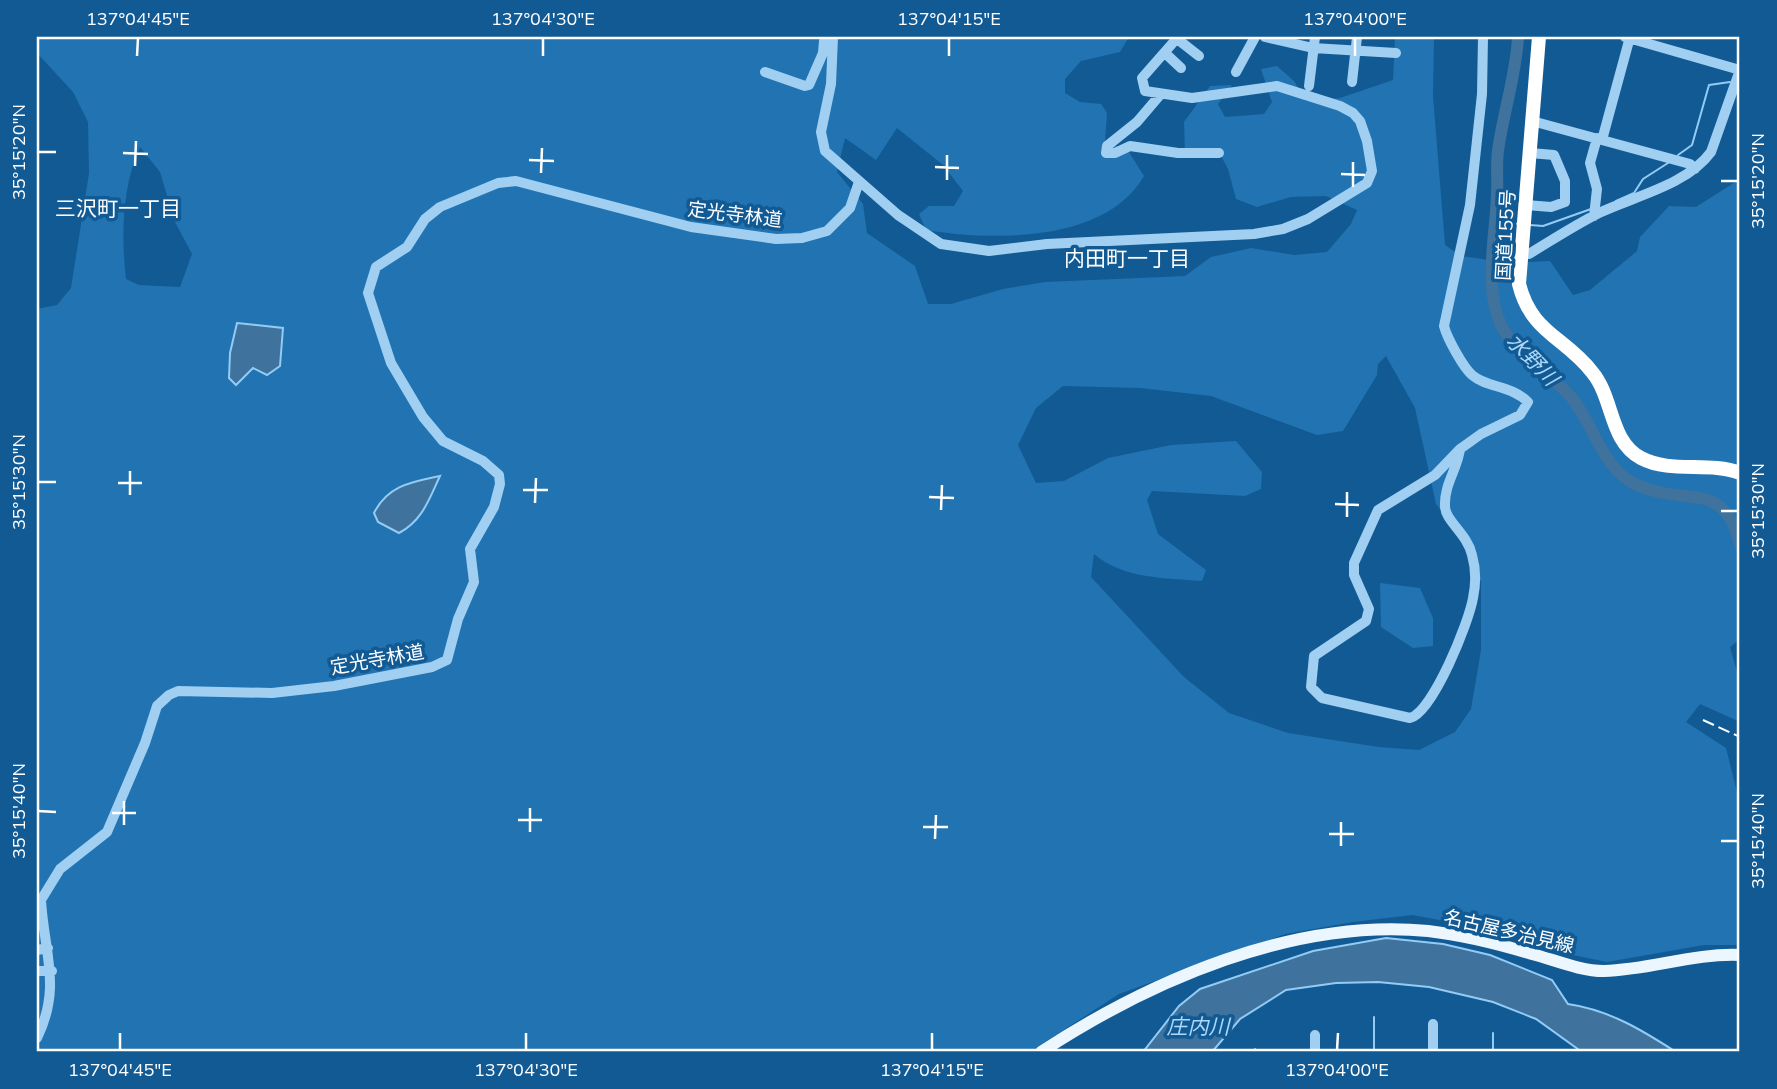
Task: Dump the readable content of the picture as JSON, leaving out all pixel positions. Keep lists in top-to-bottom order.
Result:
{
  "streets": {
    "highway": ["国道155号"],
    "main road": ["名古屋多治見線"],
    "street": ["定光寺林道"]
  },
  "districts": ["三沢町一丁目", "内田町一丁目"],
  "water": ["水野川", "庄内川"],
  "coordinates": [
    "137°04'45\"E",
    "137°04'30\"E",
    "137°04'15\"E",
    "137°04'00\"E",
    "35°15'20\"N",
    "35°15'30\"N",
    "35°15'40\"N"
  ]
}
